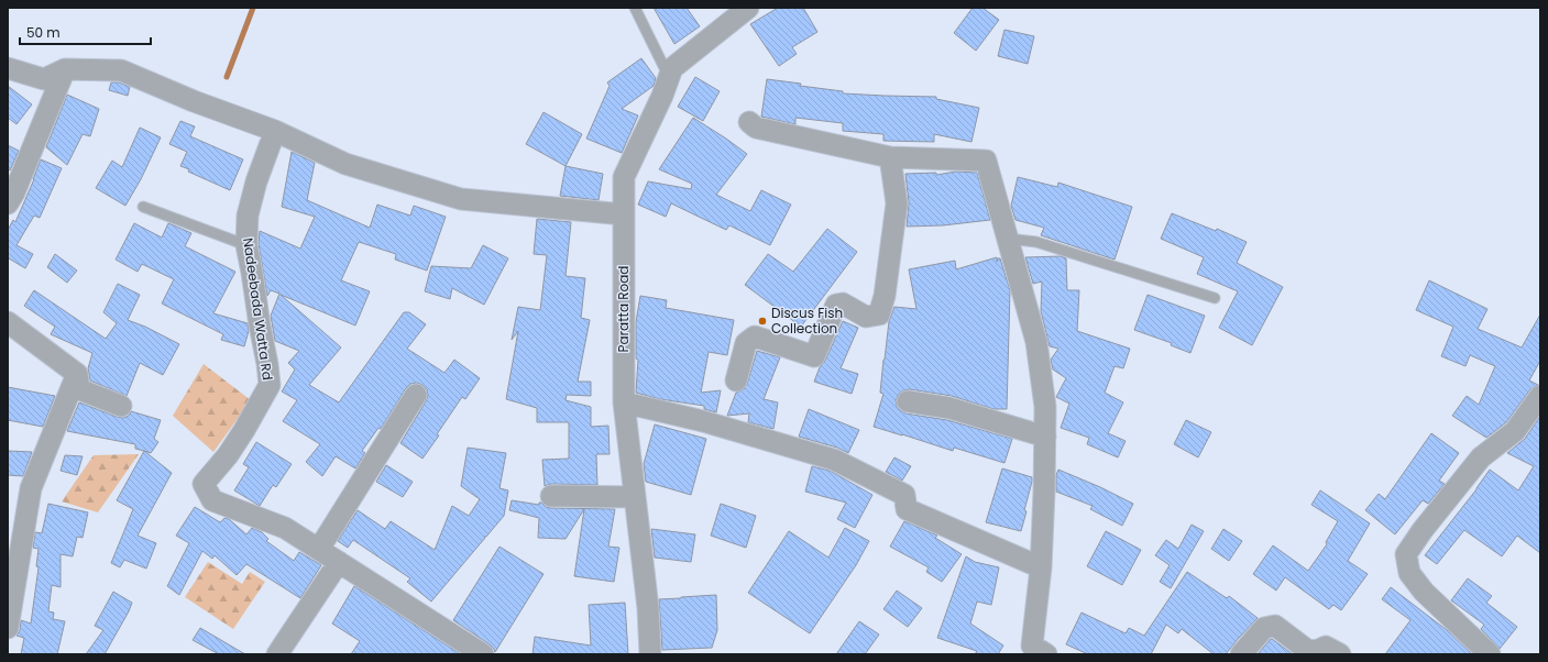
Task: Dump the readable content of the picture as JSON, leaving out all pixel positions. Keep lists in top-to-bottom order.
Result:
{
  "streets": {
    "street": ["Nadeebada Watta Rd", "Paratta Road"]
  },
  "places": ["Discus Fish Collection"],
  "scale_bar": "50 m"
}
